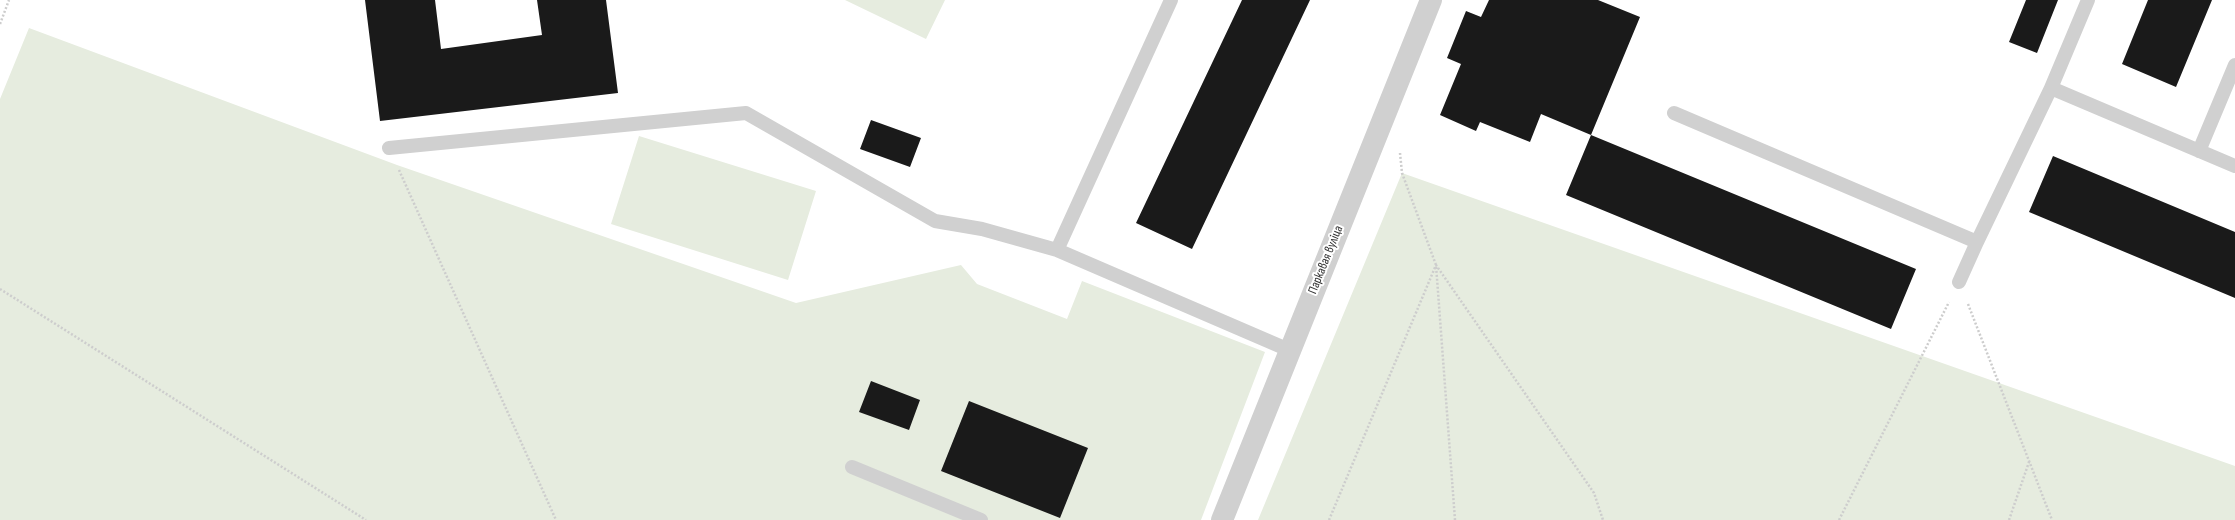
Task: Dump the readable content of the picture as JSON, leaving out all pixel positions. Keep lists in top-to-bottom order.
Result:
{
  "streets": {
    "street": ["Паркавая вуліца"]
  }
}
